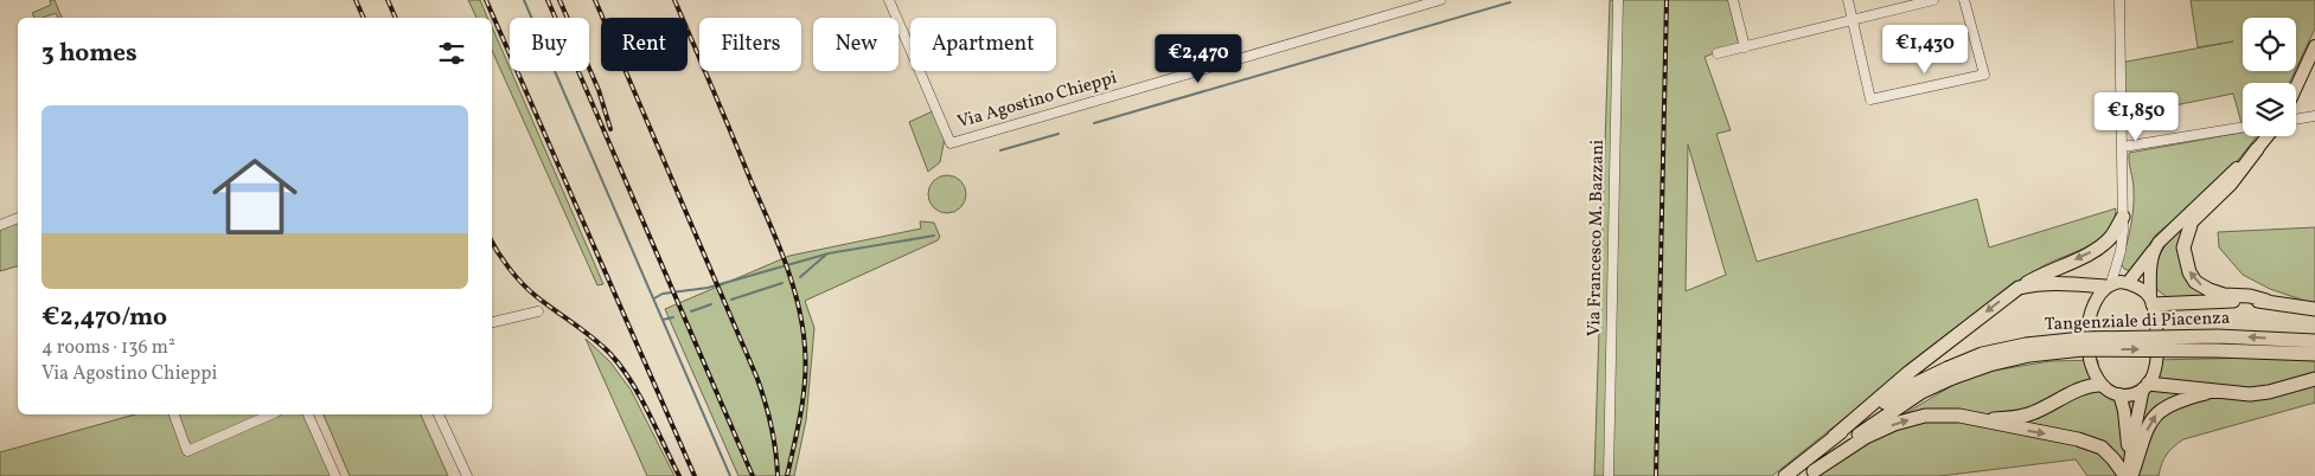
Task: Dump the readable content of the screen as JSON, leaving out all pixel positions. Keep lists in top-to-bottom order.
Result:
{
  "streets": {
    "highway": ["Tangenziale di Piacenza"],
    "street": ["Via Agostino Chieppi", "Via Francesco M. Bazzani"]
  },
  "page": {
    "chip": [
      "Buy",
      "Rent",
      "Filters",
      "New",
      "Apartment"
    ],
    "heading": "3 homes",
    "price": ["€1,430", "€2,470", "€1,850"],
    "list": [
      {
        "name": "€2,470/mo",
        "note": "4 rooms · 136 m² · Via Agostino Chieppi"
      }
    ]
  }
}
